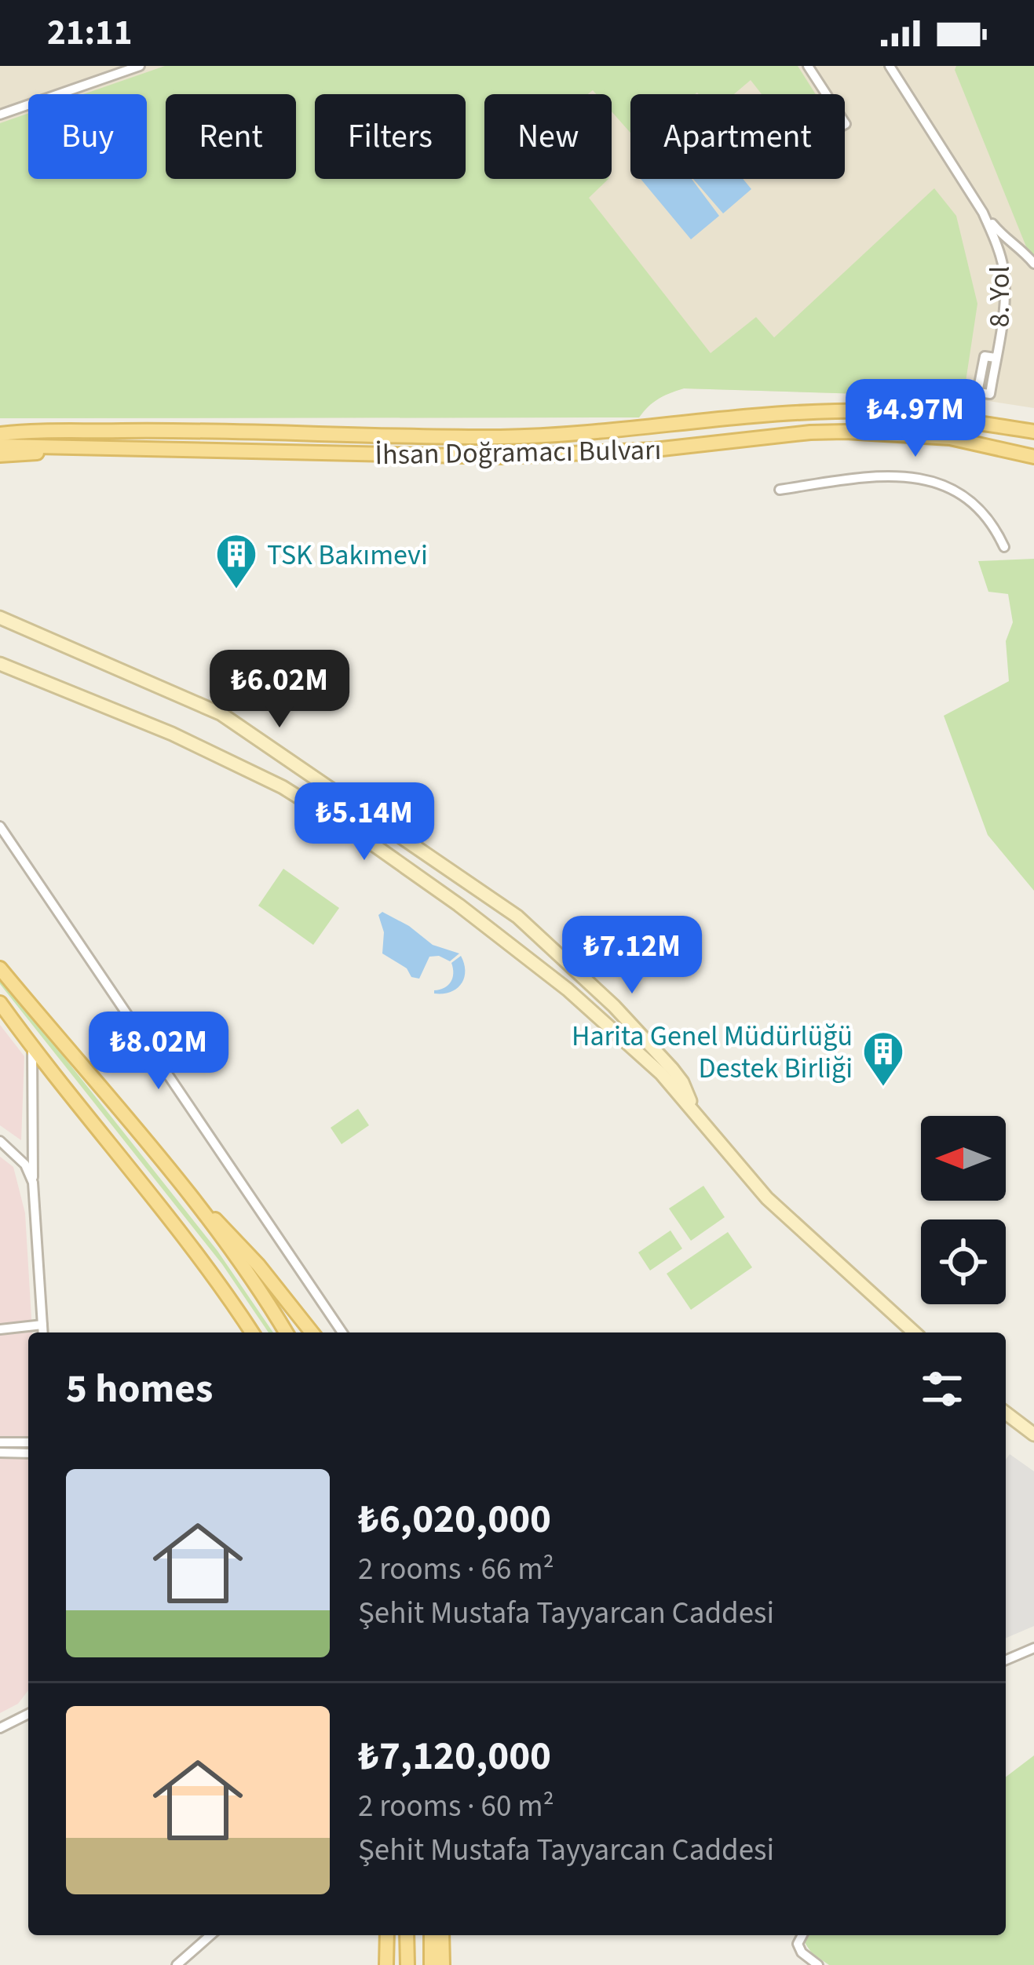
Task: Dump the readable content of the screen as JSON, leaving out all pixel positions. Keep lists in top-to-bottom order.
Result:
{
  "streets": {
    "main road": ["İhsan Doğramacı Bulvarı"],
    "street": ["8. Yol"]
  },
  "places": {
    "building": ["TSK Bakımevi", "Harita Genel Müdürlüğü Destek Birliği"]
  },
  "north": "left",
  "page": {
    "status": "21:11",
    "chip": [
      "Buy",
      "Rent",
      "Filters",
      "New",
      "Apartment"
    ],
    "price": [
      "₺4.97M",
      "₺6.02M",
      "₺5.14M",
      "₺7.12M",
      "₺8.02M"
    ],
    "heading": "5 homes",
    "list": [
      {
        "name": "₺6,020,000",
        "note": "2 rooms · 66 m² · Şehit Mustafa Tayyarcan Caddesi"
      },
      {
        "name": "₺7,120,000",
        "note": "2 rooms · 60 m² · Şehit Mustafa Tayyarcan Caddesi"
      }
    ]
  }
}
